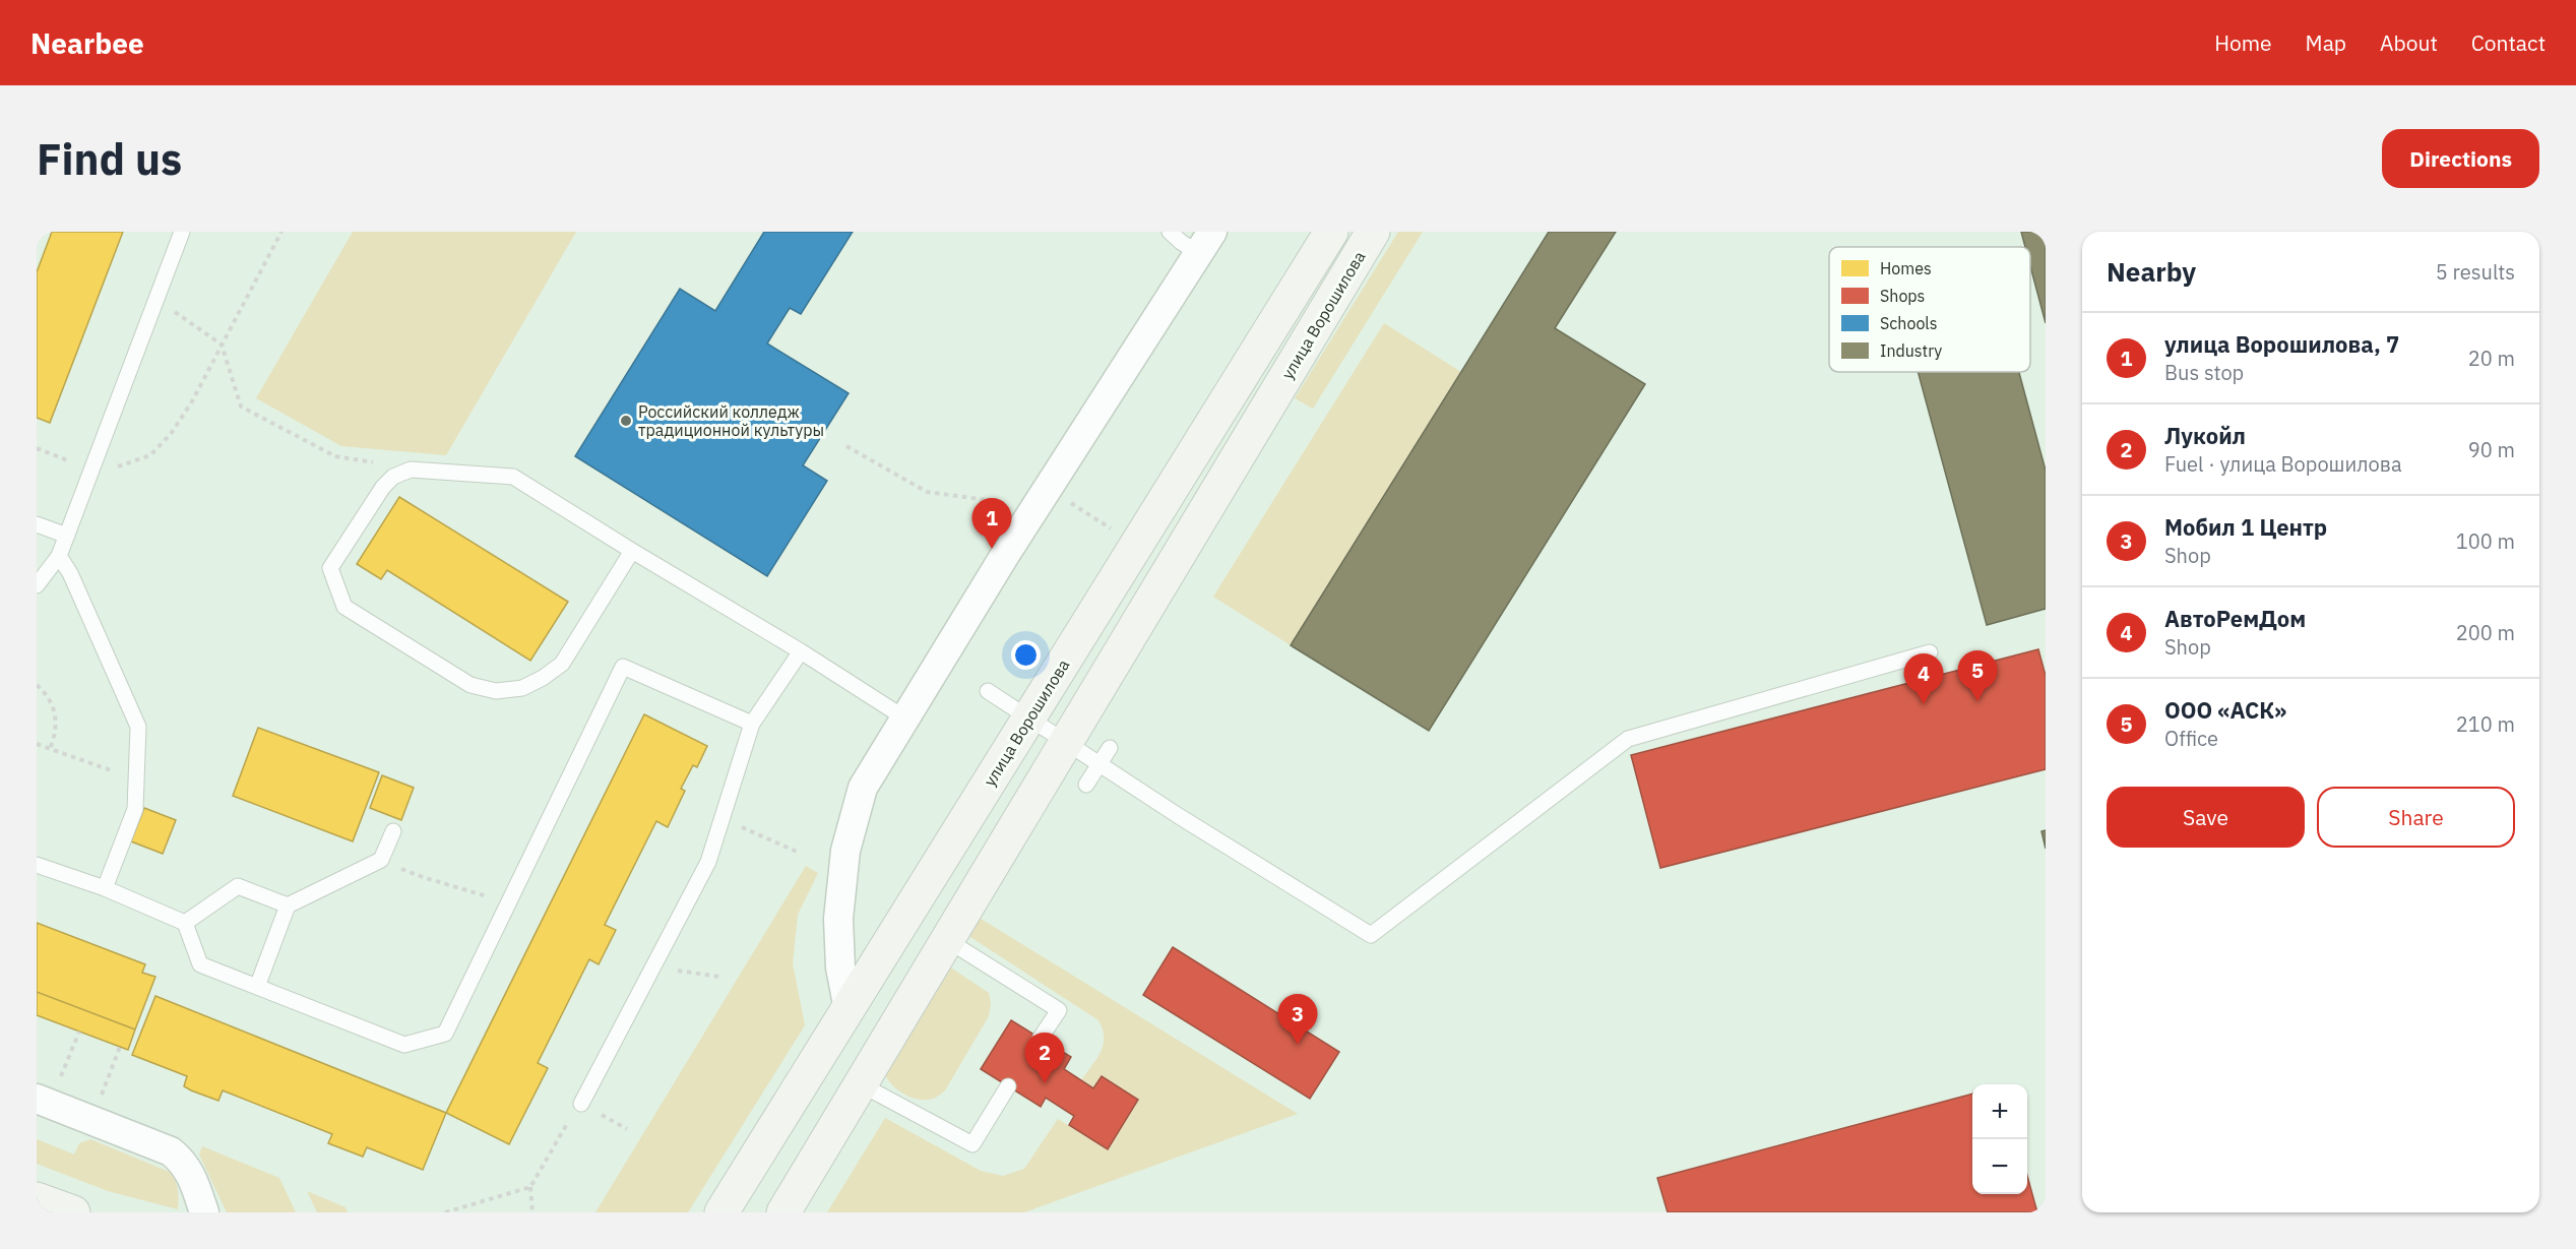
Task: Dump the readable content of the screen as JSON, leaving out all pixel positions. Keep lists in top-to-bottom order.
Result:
{
  "streets": {
    "street": ["улица Ворошилова"]
  },
  "places": ["Российский колледж традиционной культуры"],
  "legend": [
    "Homes",
    "Shops",
    "Schools",
    "Industry"
  ],
  "page": {
    "header": "Nearbee",
    "nav": [
      "Home",
      "Map",
      "About",
      "Contact"
    ],
    "buttons": [
      "Directions",
      ["Save", "Share"]
    ],
    "title": "Find us",
    "heading": ["Nearby", "5 results"],
    "list": [
      {
        "mark": "1",
        "name": "улица Ворошилова, 7",
        "note": "Bus stop",
        "value": "20 m"
      },
      {
        "mark": "2",
        "name": "Лукойл",
        "note": "Fuel · улица Ворошилова",
        "value": "90 m"
      },
      {
        "mark": "3",
        "name": "Мобил 1 Центр",
        "note": "Shop",
        "value": "100 m"
      },
      {
        "mark": "4",
        "name": "АвтоРемДом",
        "note": "Shop",
        "value": "200 m"
      },
      {
        "mark": "5",
        "name": "ООО «АСК»",
        "note": "Office",
        "value": "210 m"
      }
    ],
    "pins": [
      "1",
      "5",
      "4",
      "3",
      "2"
    ],
    "map_buttons": ["+", "−"]
  }
}
